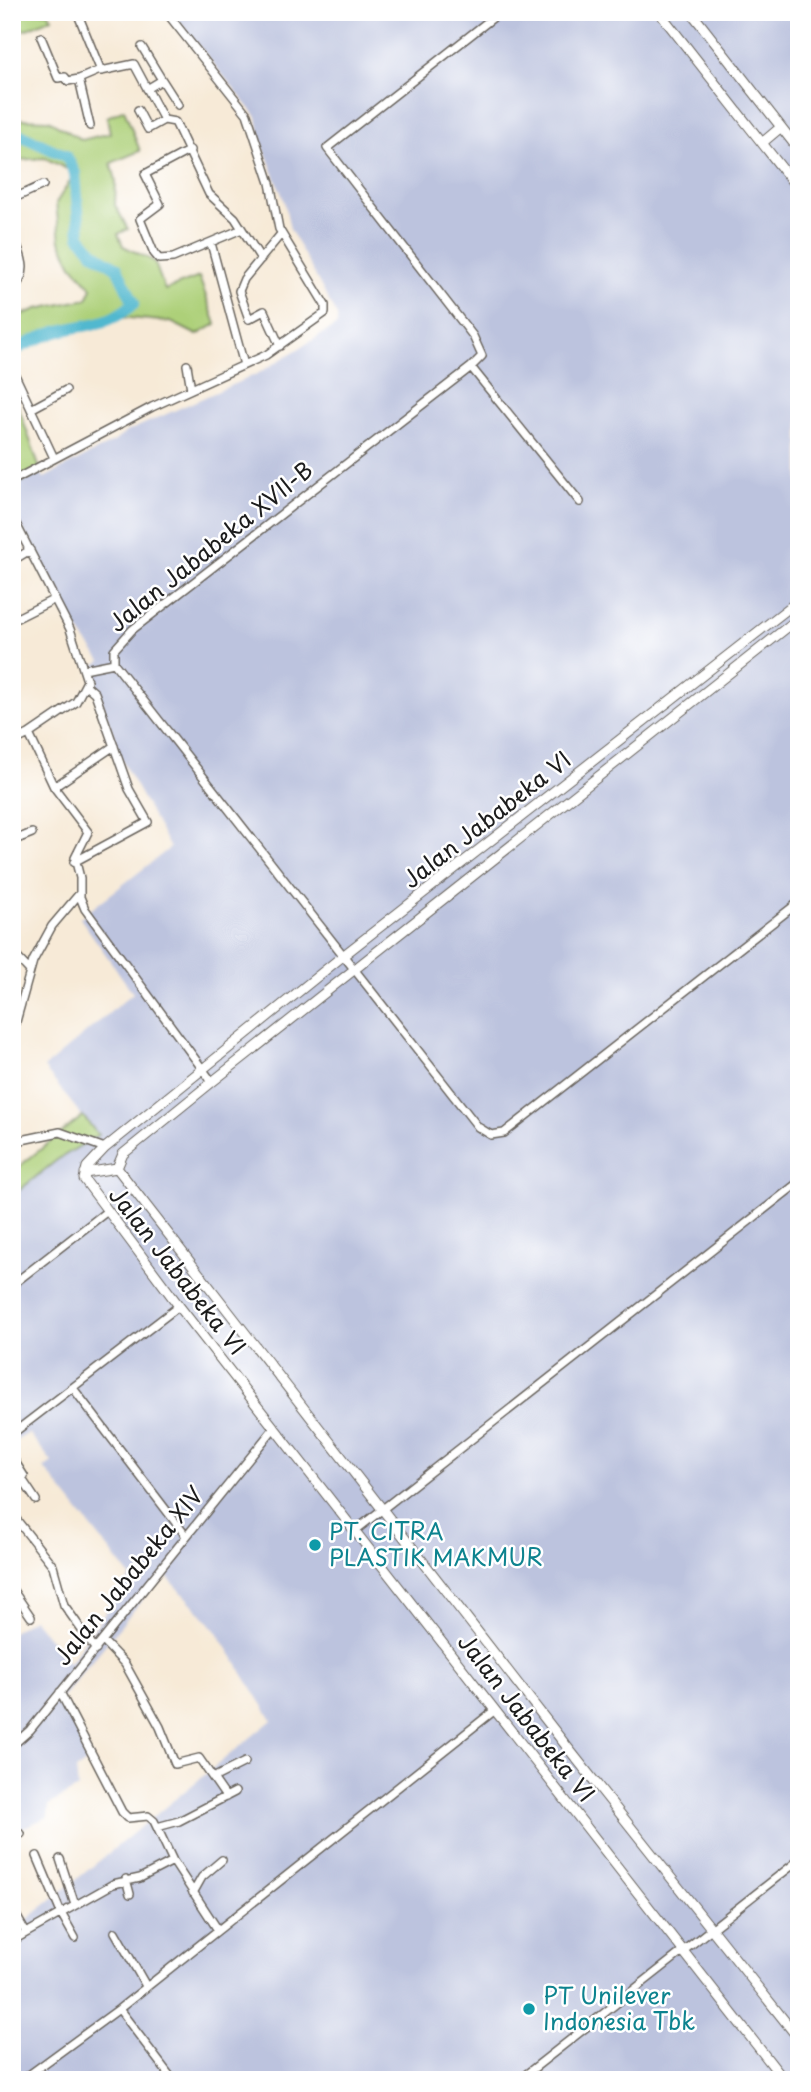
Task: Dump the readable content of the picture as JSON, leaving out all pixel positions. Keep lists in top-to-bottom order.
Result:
{
  "streets": {
    "street": ["Jalan Jababeka XVII-B", "Jalan Jababeka VI", "Jalan Jababeka XIV"]
  },
  "crossings": [
    ["Jalan Jababeka XVII-B", "Jalan Jababeka VI"],
    ["Jalan Jababeka VI", "Jalan Jababeka XIV"]
  ],
  "places": ["PT. CITRA PLASTIK MAKMUR", "PT Unilever Indonesia Tbk"]
}
